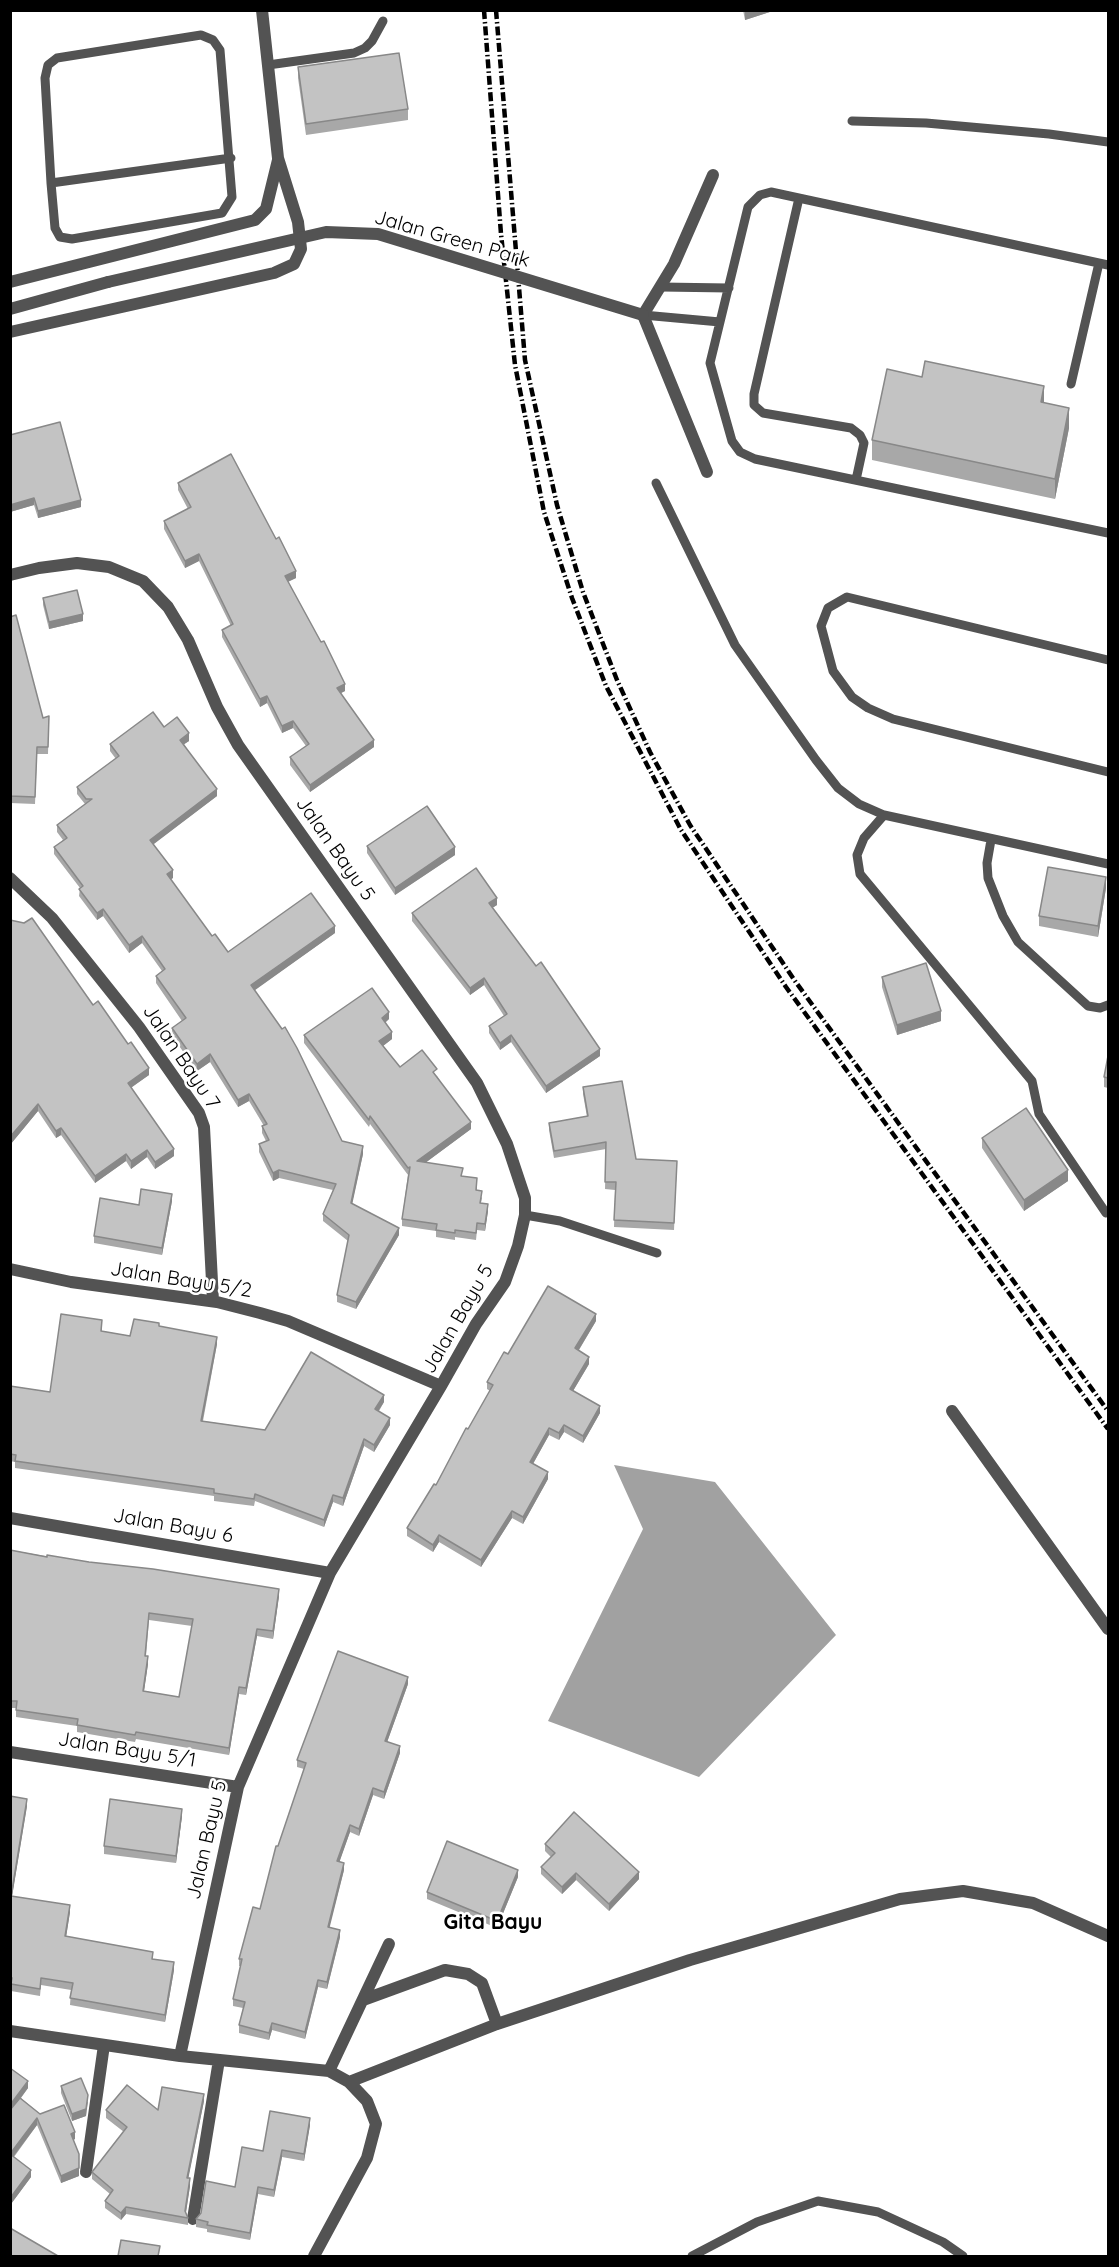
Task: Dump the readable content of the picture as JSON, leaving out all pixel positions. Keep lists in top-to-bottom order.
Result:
{
  "streets": {
    "street": [
      "Jalan Green Park",
      "Jalan Bayu 5",
      "Jalan Bayu 7",
      "Jalan Bayu 5/2",
      "Jalan Bayu 6",
      "Jalan Bayu 5/1"
    ]
  },
  "crossings": [
    ["Jalan Bayu 5", "Jalan Bayu 5/2"],
    ["Jalan Bayu 5", "Jalan Bayu 6"],
    ["Jalan Bayu 5", "Jalan Bayu 5/1"],
    ["Jalan Bayu 7", "Jalan Bayu 5/2"]
  ],
  "districts": ["Gita Bayu"]
}
